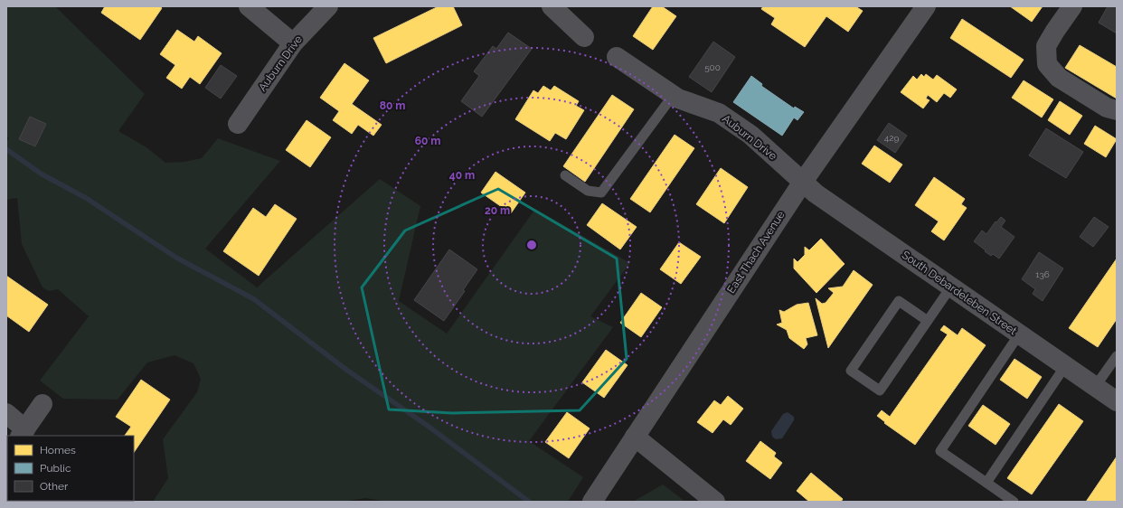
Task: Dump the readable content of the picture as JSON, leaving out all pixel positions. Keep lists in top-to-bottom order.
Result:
{
  "streets": {
    "street": ["Auburn Drive", "East Thach Avenue", "South Debardeleben Street"]
  },
  "crossings": [
    ["Auburn Drive", "East Thach Avenue"],
    ["Auburn Drive", "South Debardeleben Street"],
    ["East Thach Avenue", "South Debardeleben Street"]
  ],
  "house_numbers": ["500", "429", "136"],
  "legend": ["Homes", "Public", "Other"],
  "rings": [
    "80 m",
    "60 m",
    "40 m",
    "20 m"
  ]
}
